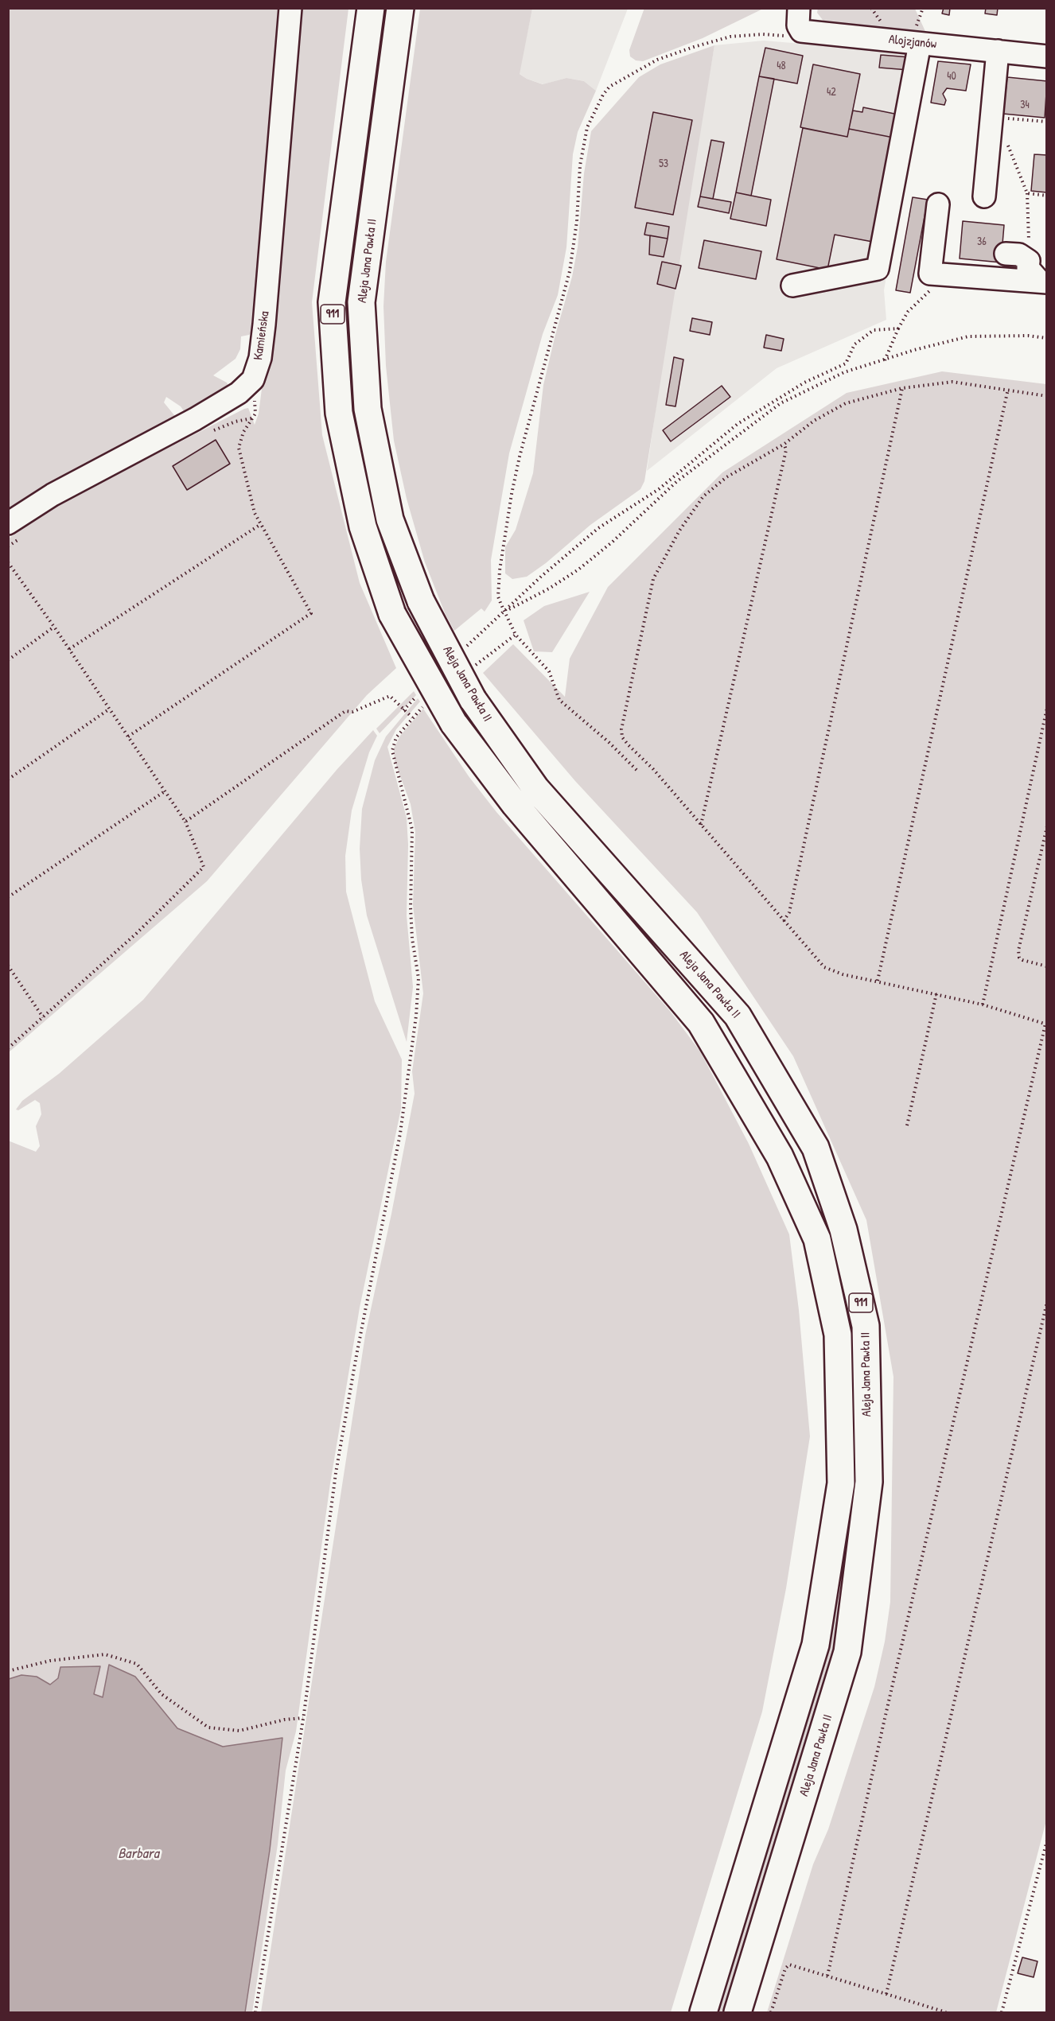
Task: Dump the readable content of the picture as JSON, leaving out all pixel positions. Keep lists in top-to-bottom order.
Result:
{
  "streets": {
    "main road": ["Aleja Jana Pawła II", "911"],
    "street": ["Alojzjanów", "Kamieńska"]
  },
  "water": ["Barbara"],
  "house_numbers": [
    "48",
    "40",
    "42",
    "34",
    "53",
    "36"
  ]
}
